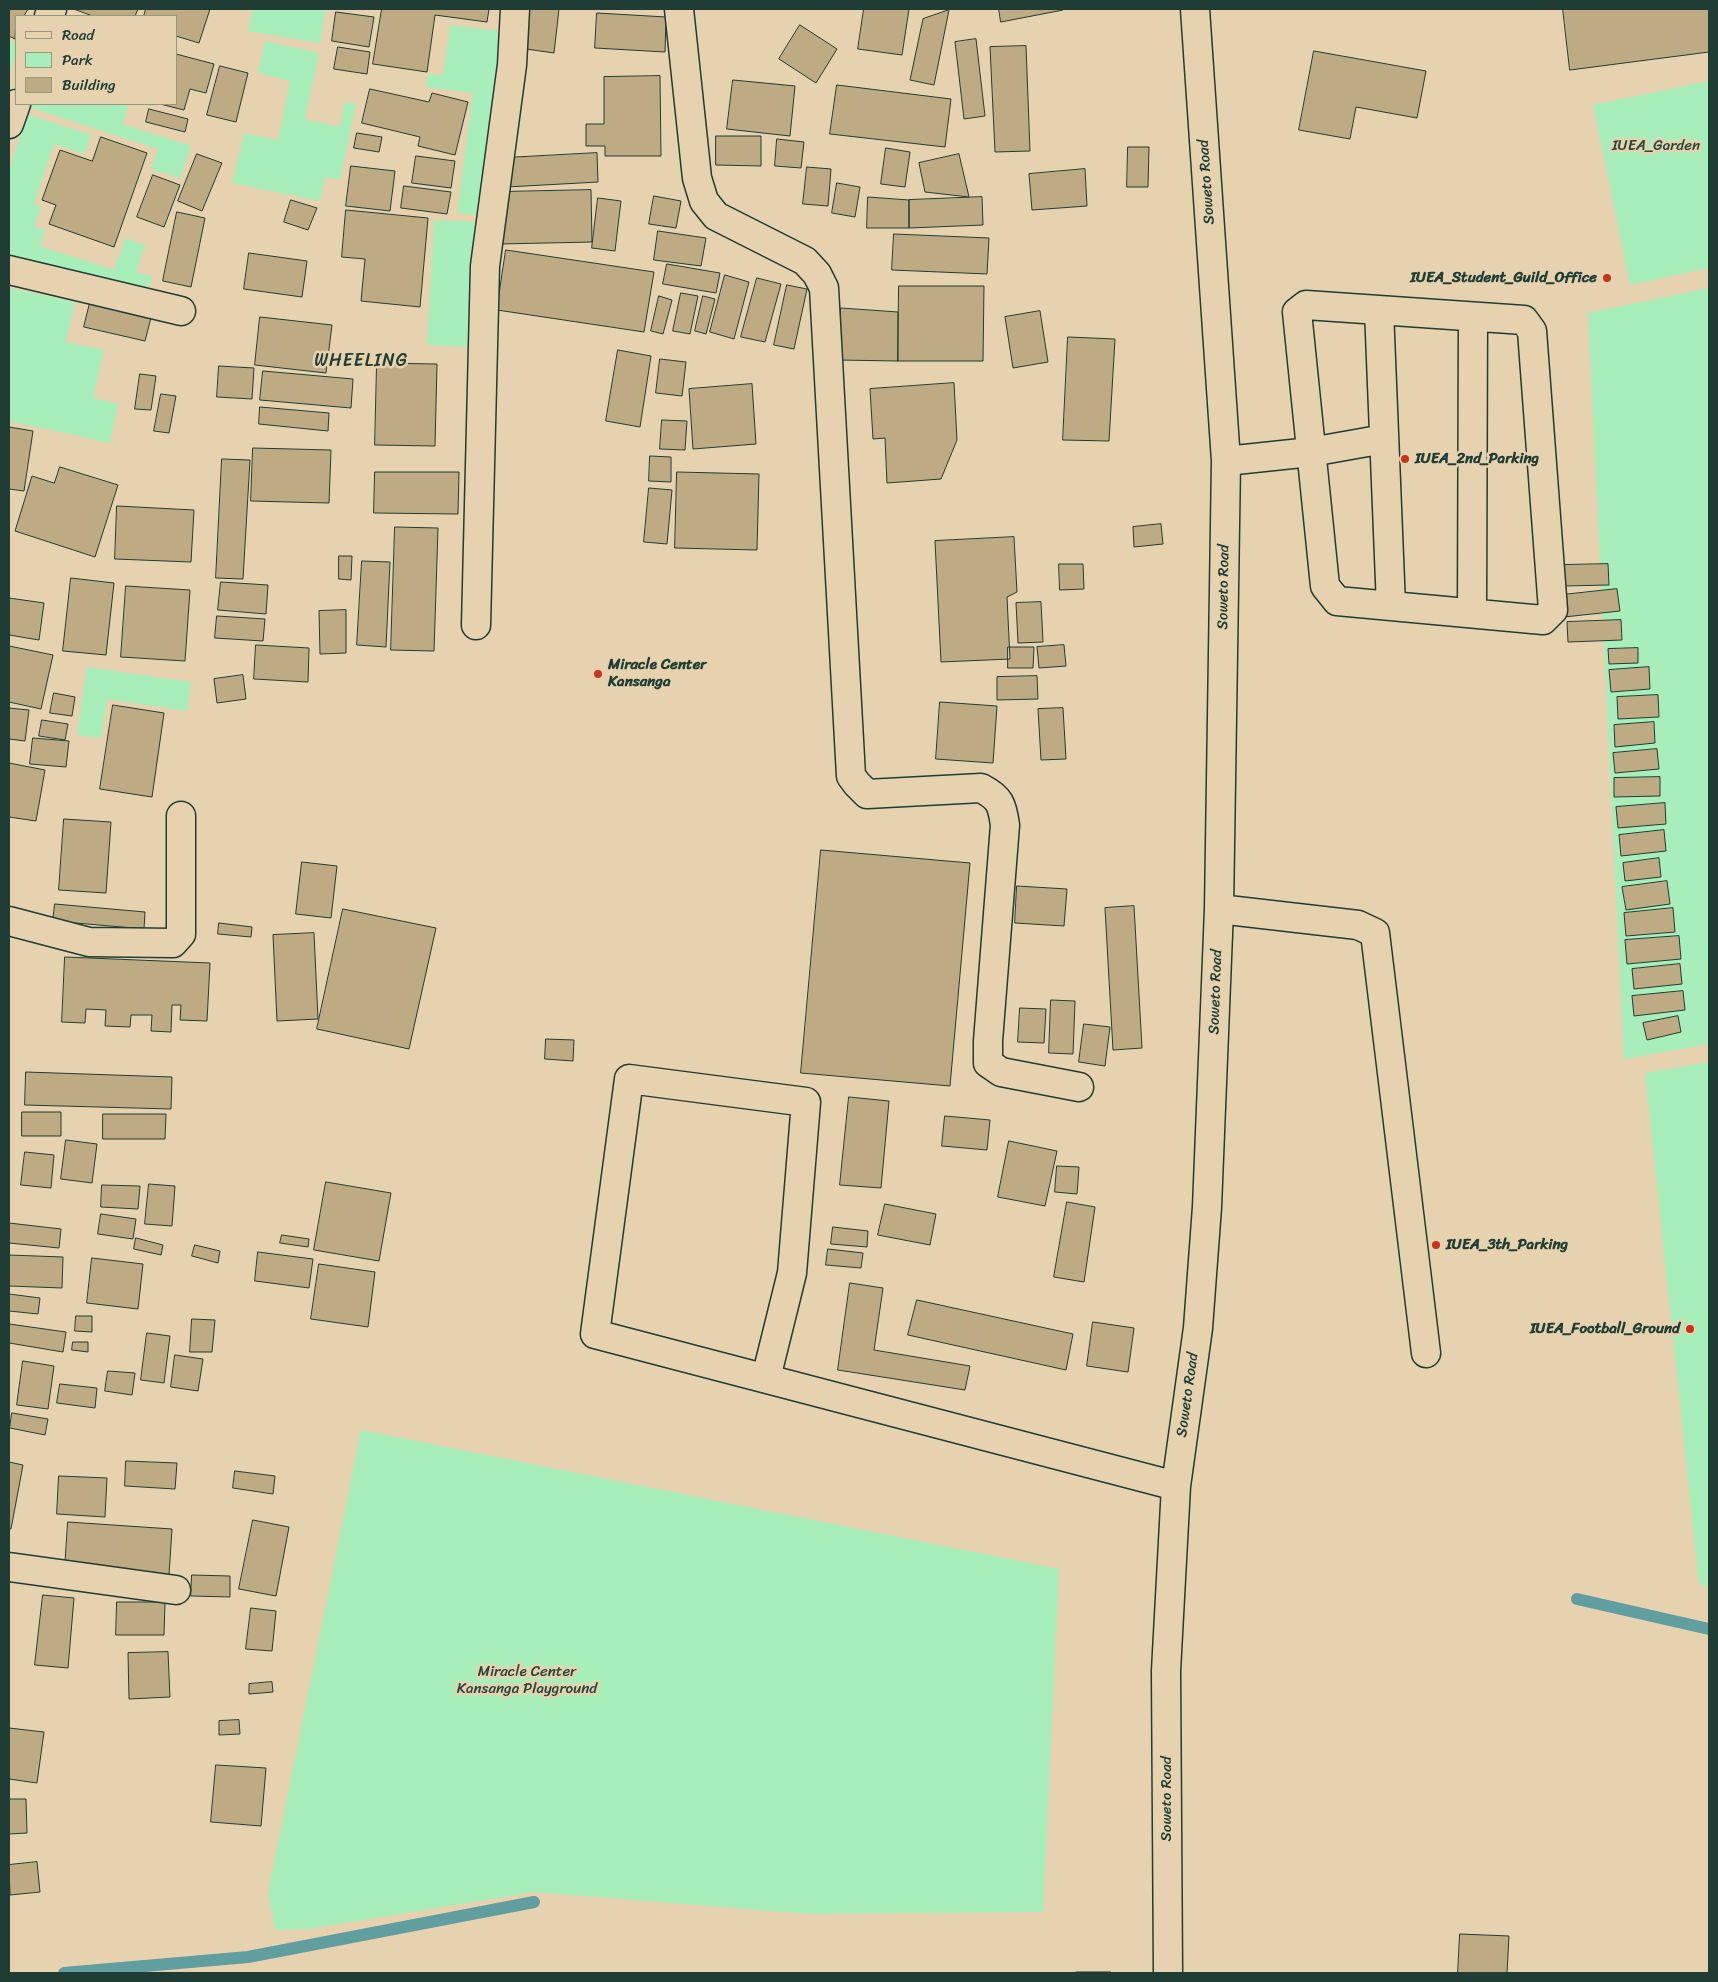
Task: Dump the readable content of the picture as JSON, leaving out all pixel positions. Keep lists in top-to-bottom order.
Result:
{
  "streets": {
    "street": ["Soweto Road"]
  },
  "districts": ["WHEELING"],
  "parks": ["IUEA_Garden", "Miracle Center Kansanga Playground"],
  "places": [
    "IUEA_Student_Guild_Office",
    "IUEA_2nd_Parking",
    "Miracle Center Kansanga",
    "IUEA_3th_Parking",
    "IUEA_Football_Ground"
  ],
  "legend": ["Road", "Park", "Building"]
}
